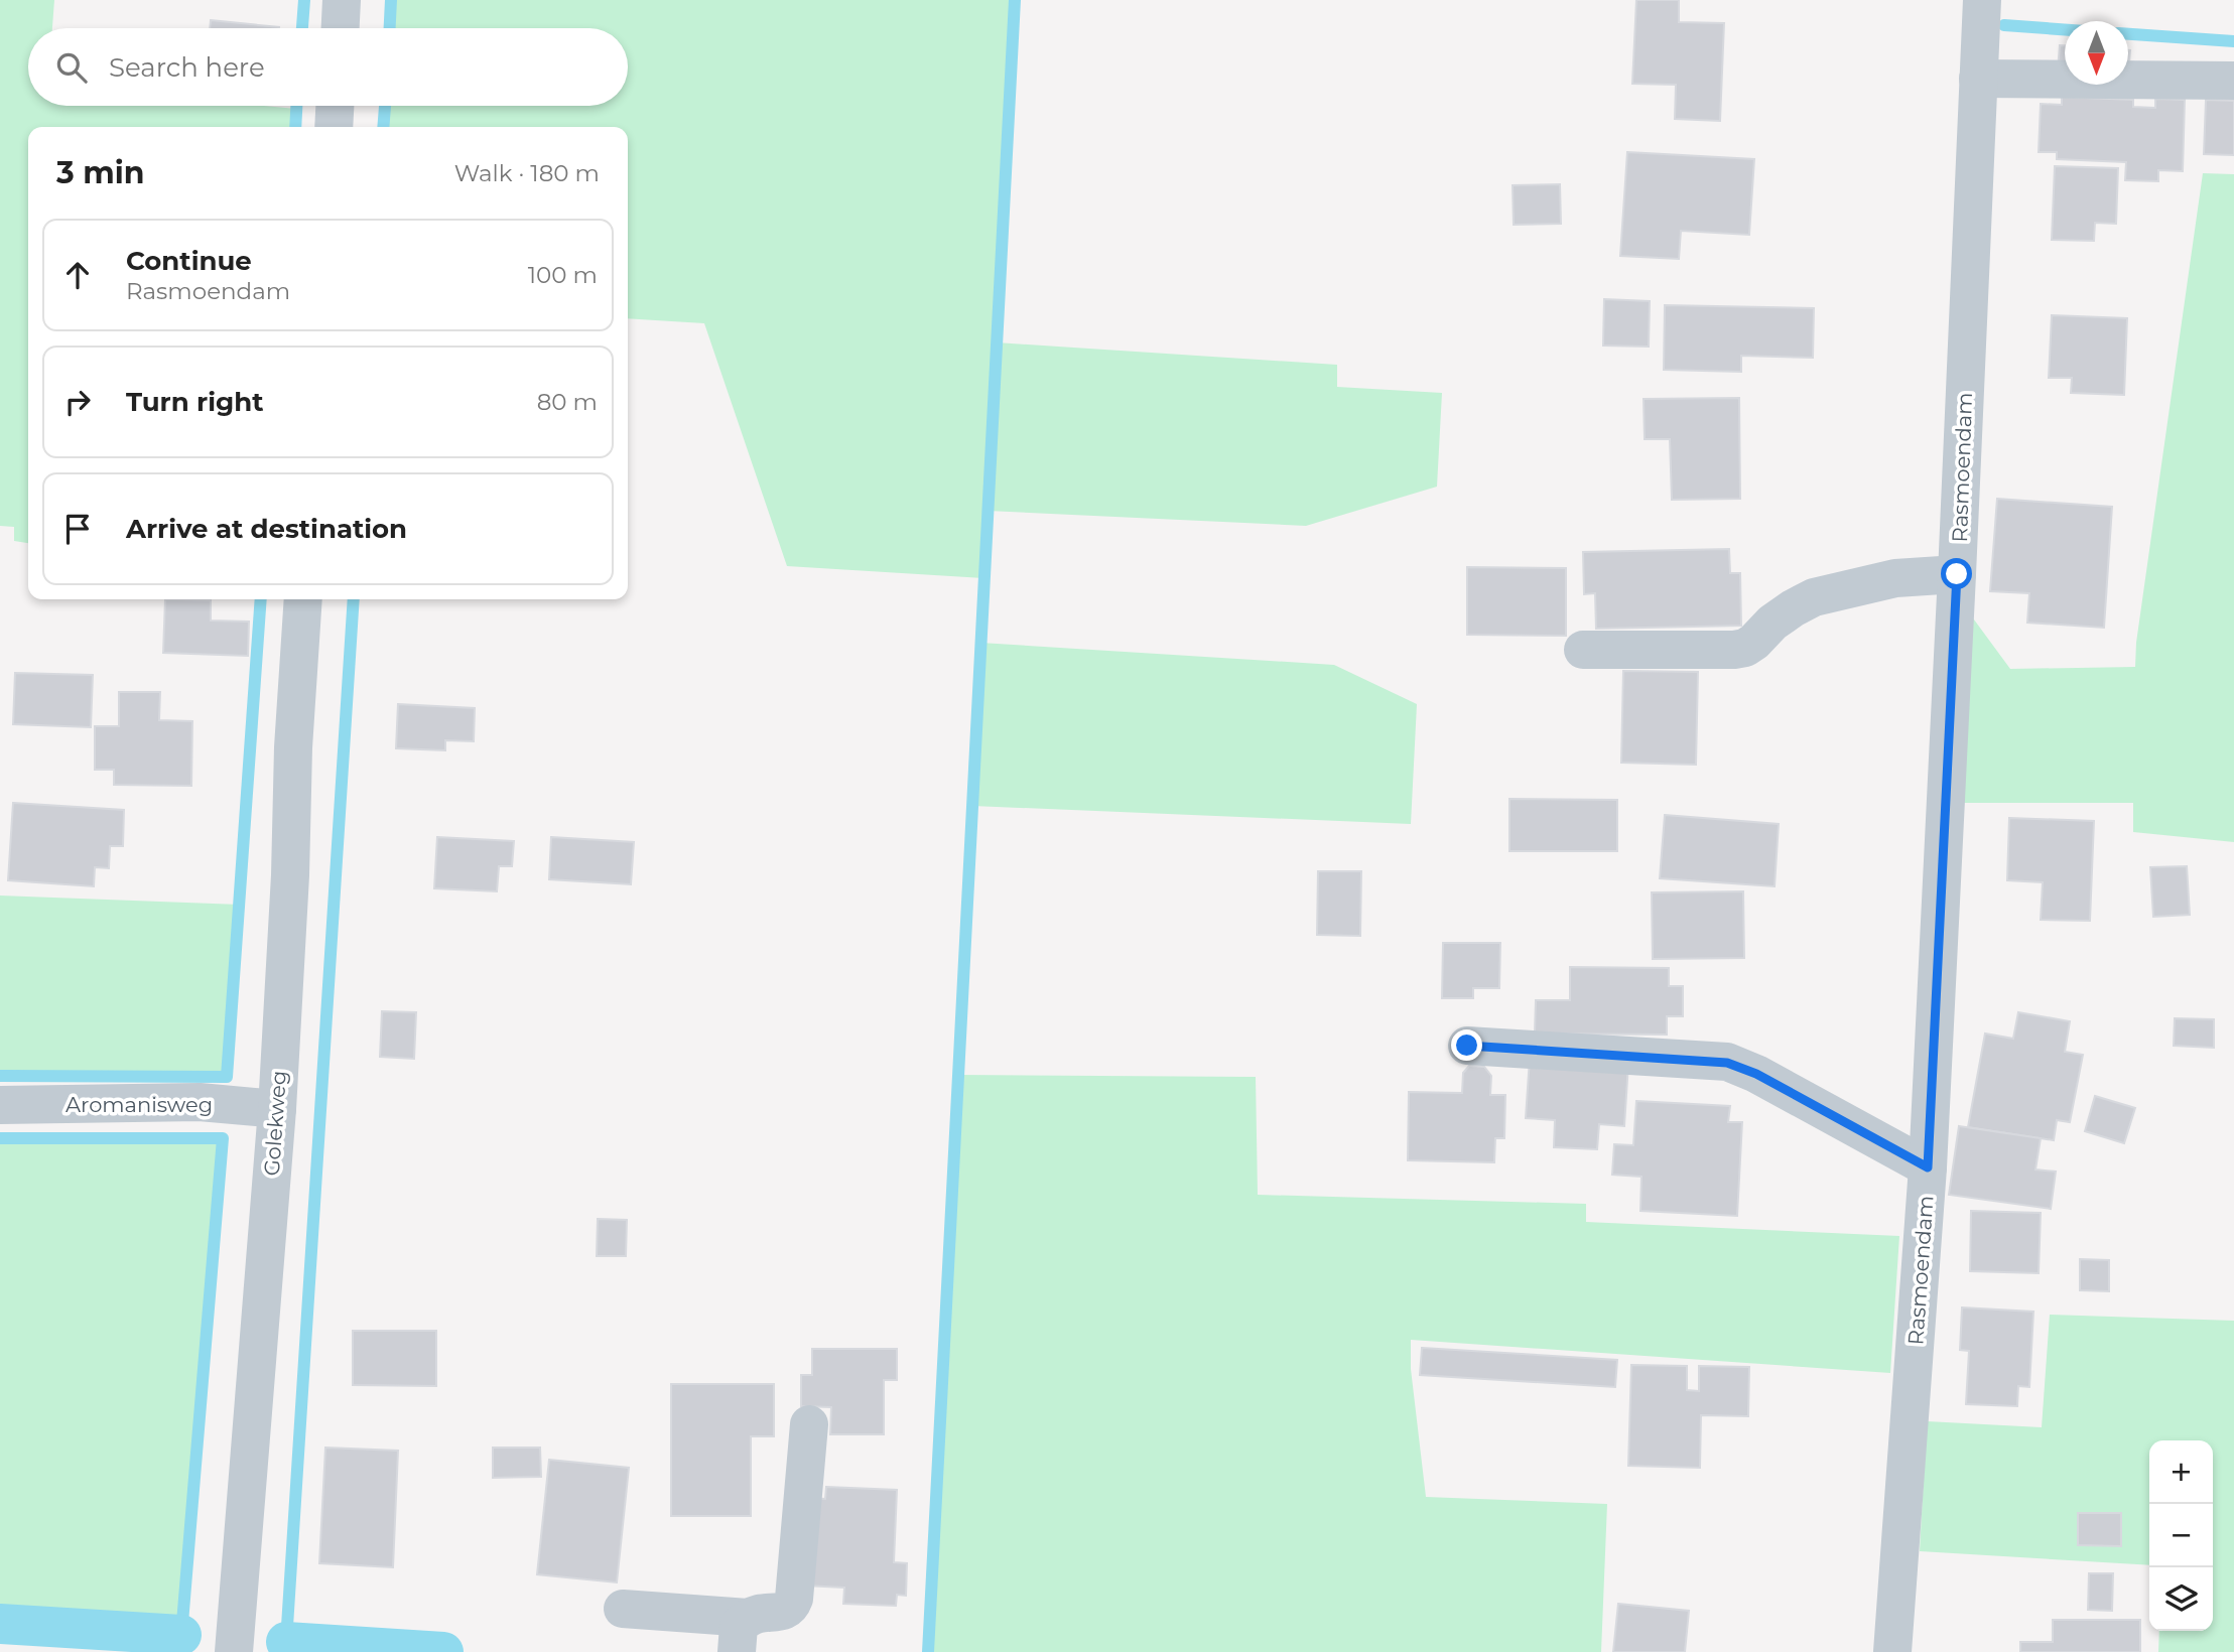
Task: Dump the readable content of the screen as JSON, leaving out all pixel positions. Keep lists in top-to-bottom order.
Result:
{
  "streets": {
    "street": ["Rasmoendam", "Aromanisweg", "Golekweg"]
  },
  "crossings": [
    ["Aromanisweg", "Golekweg"]
  ],
  "north": "bottom",
  "page": {
    "search": "Search here",
    "heading": ["3 min", "Walk · 180 m"],
    "list": [
      ["Continue", "Rasmoendam", "100 m"],
      ["Turn right", "80 m"],
      "Arrive at destination"
    ],
    "map_buttons": ["+", "−"]
  }
}
